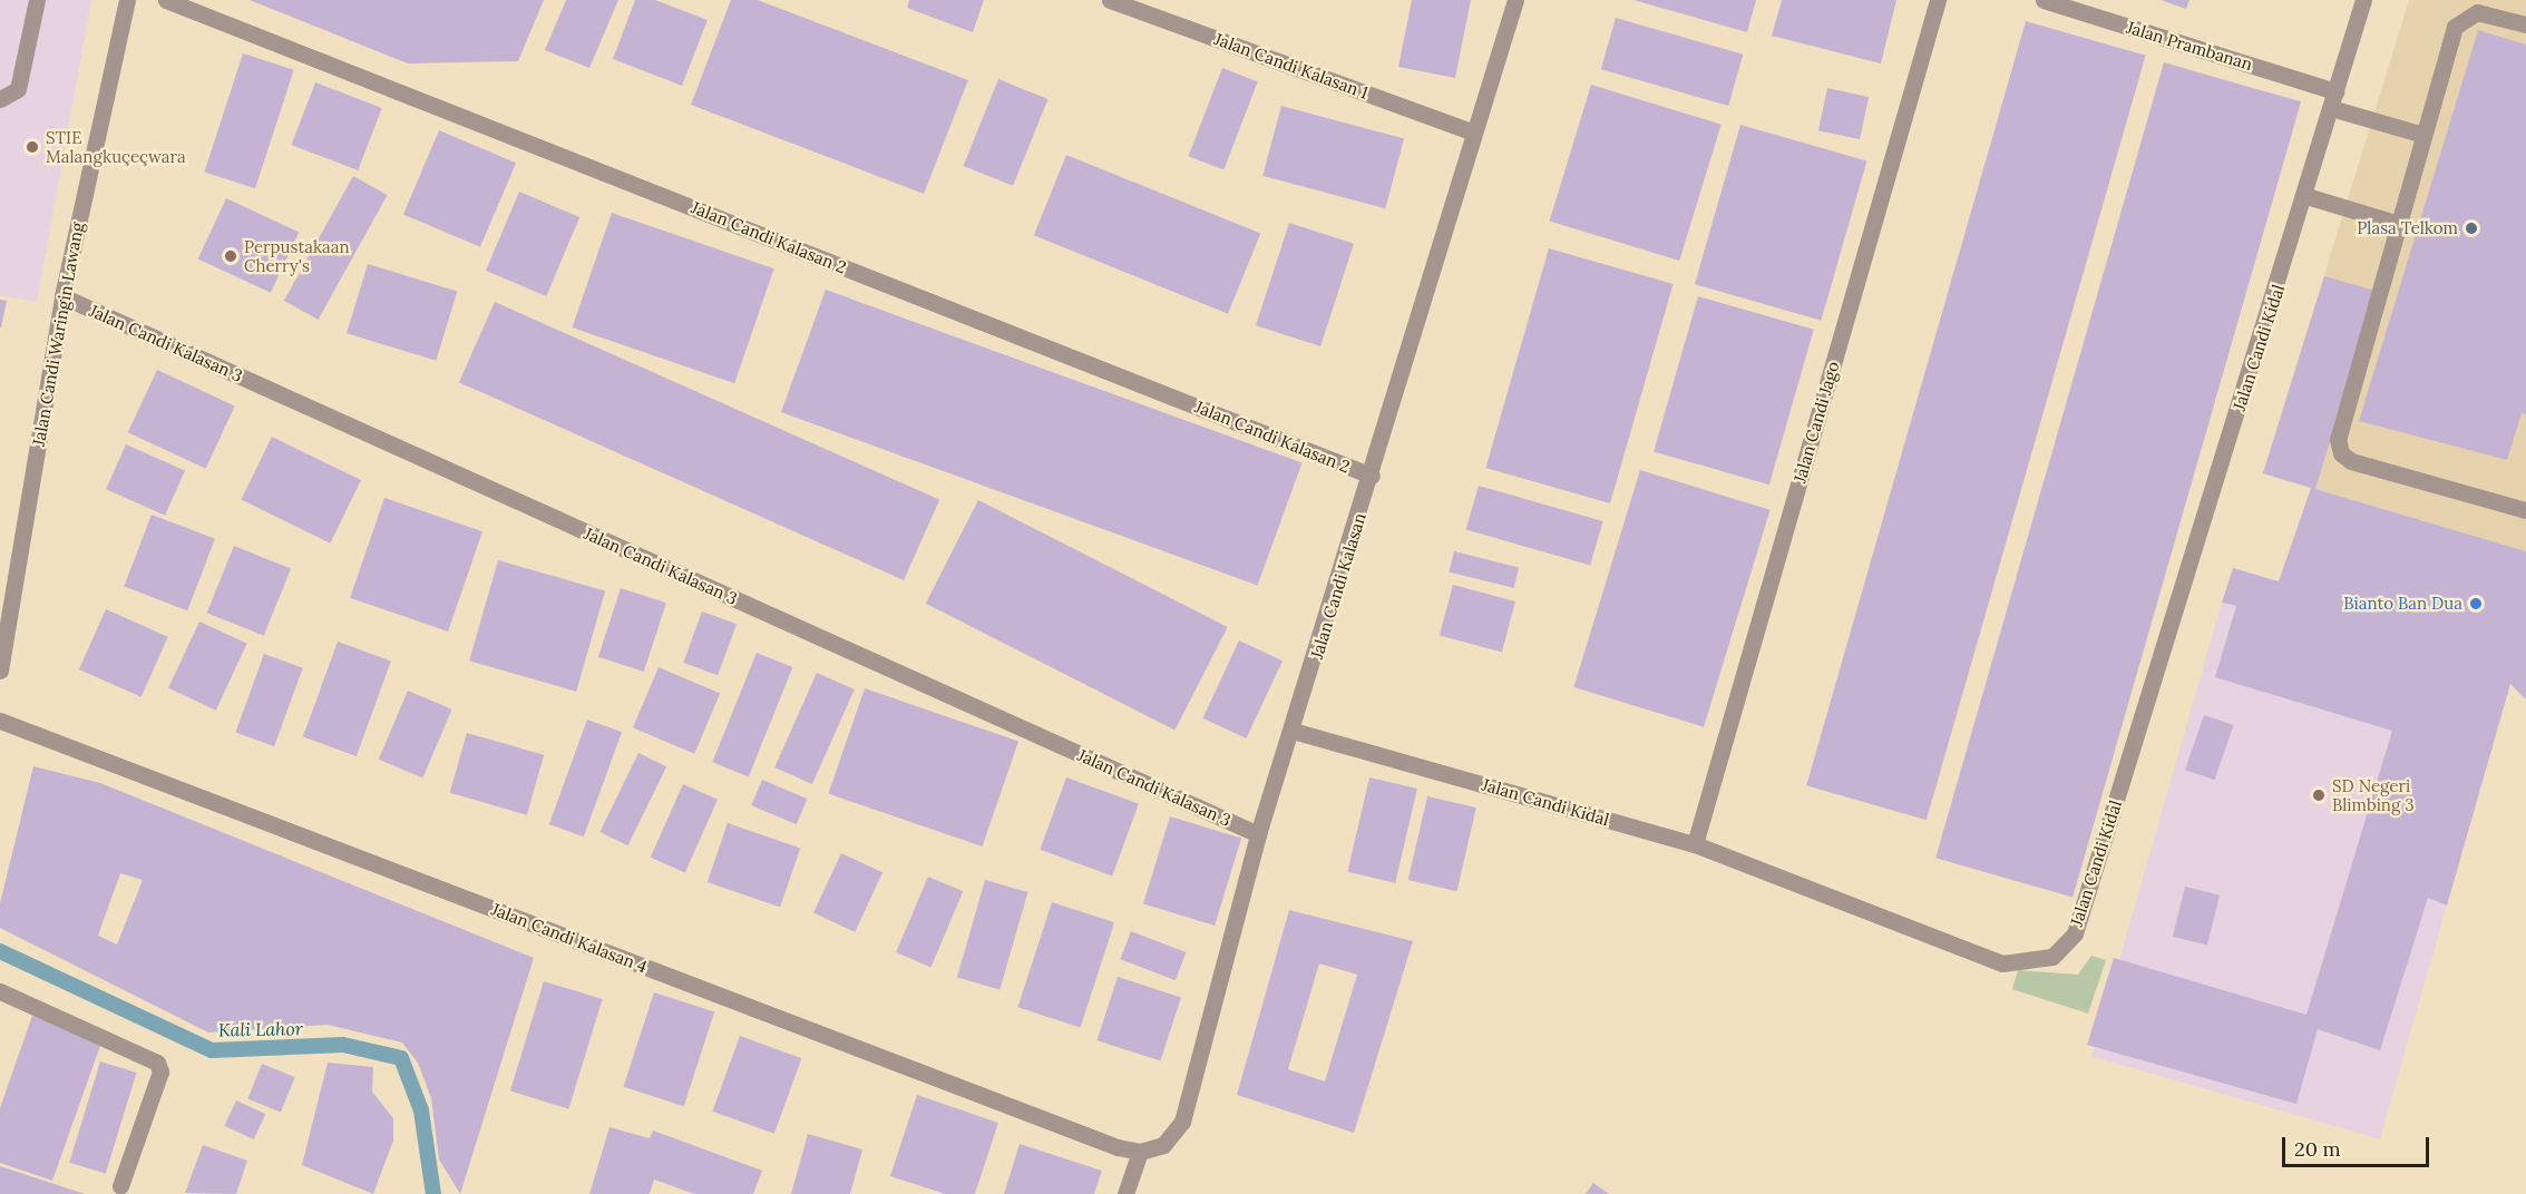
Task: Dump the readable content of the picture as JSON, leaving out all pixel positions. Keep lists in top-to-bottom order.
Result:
{
  "streets": {
    "street": [
      "Jalan Prambanan",
      "Jalan Candi Kalasan 1",
      "Jalan Candi Kalasan 2",
      "Jalan Candi Waringin Lawang",
      "Jalan Candi Kalasan 3",
      "Jalan Candi Kidal",
      "Jalan Candi Jago",
      "Jalan Candi Kalasan",
      "Jalan Candi Kalasan 4"
    ]
  },
  "crossings": [
    ["Jalan Prambanan", "Jalan Candi Kidal"],
    ["Jalan Candi Kalasan 1", "Jalan Candi Kalasan"],
    ["Jalan Candi Kalasan 2", "Jalan Candi Kalasan"],
    ["Jalan Candi Waringin Lawang", "Jalan Candi Kalasan 3"],
    ["Jalan Candi Kalasan 3", "Jalan Candi Kalasan"],
    ["Jalan Candi Kidal", "Jalan Candi Jago"],
    ["Jalan Candi Kidal", "Jalan Candi Kalasan"],
    ["Jalan Candi Kalasan", "Jalan Candi Kalasan 4"]
  ],
  "water": ["Kali Lahor"],
  "places": [
    "STIE Malangkuçeçwara",
    "Plasa Telkom",
    "Perpustakaan Cherry's",
    "Bianto Ban Dua",
    "SD Negeri Blimbing 3"
  ],
  "scale_bar": "20 m"
}
